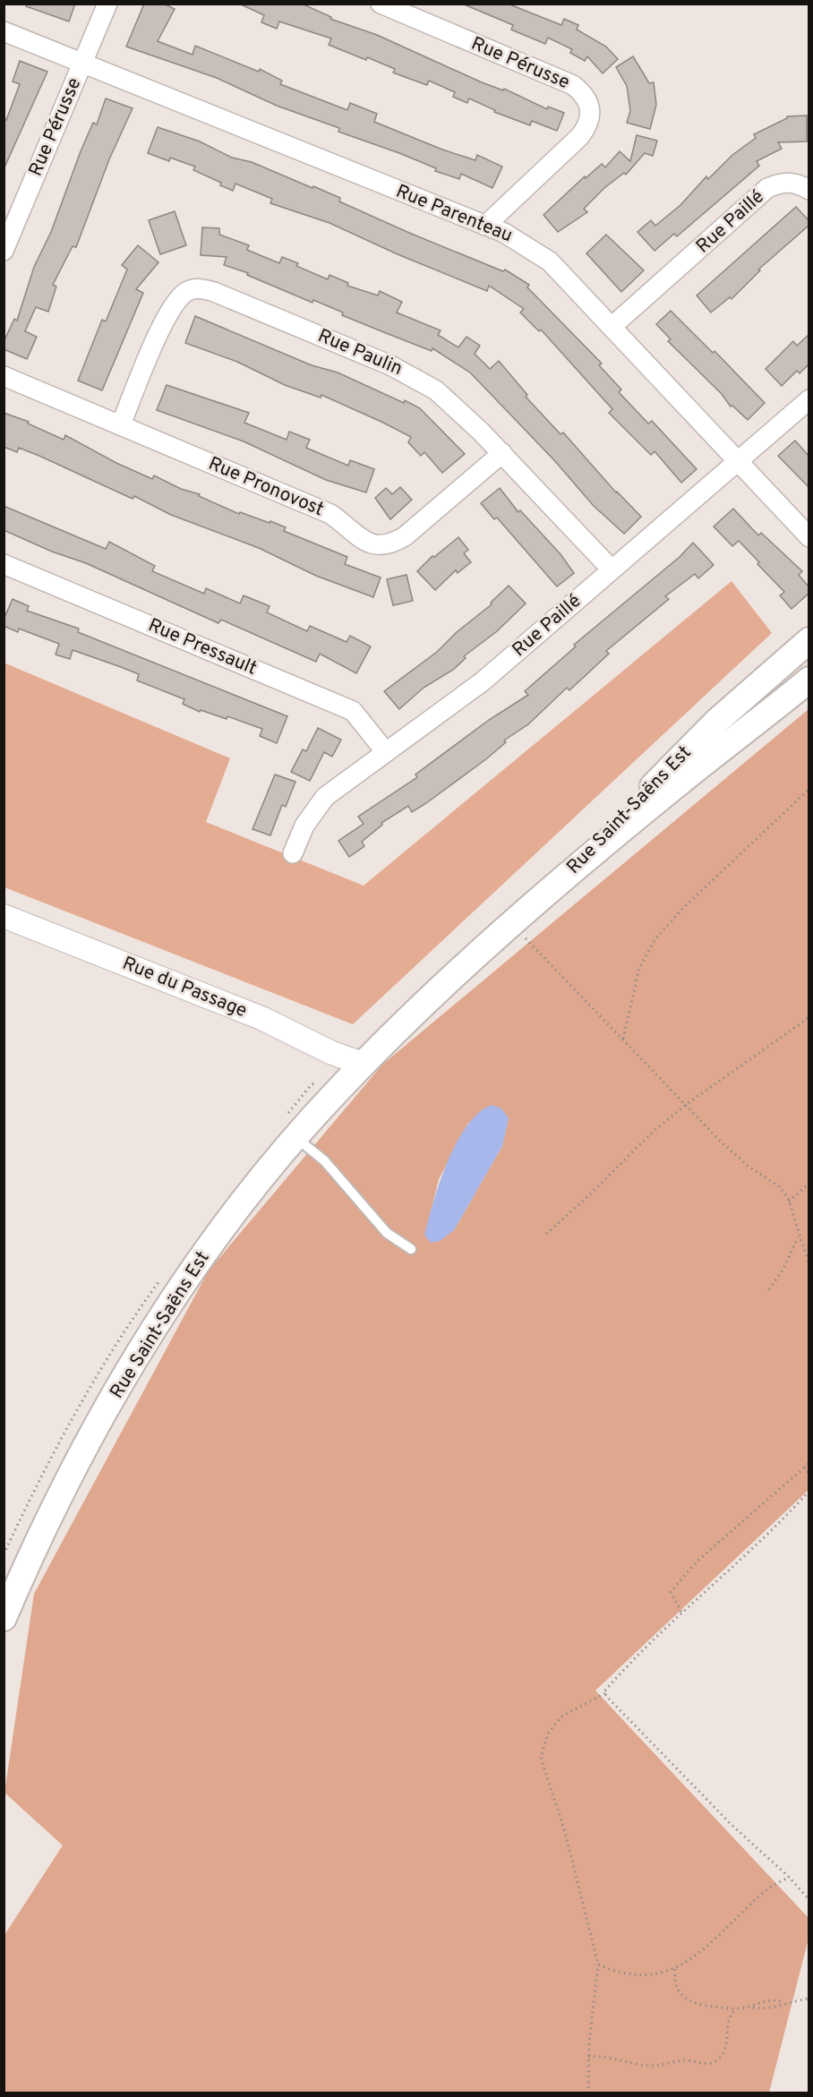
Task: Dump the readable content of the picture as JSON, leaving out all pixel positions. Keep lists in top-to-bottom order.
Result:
{
  "streets": {
    "main road": ["Rue Saint-Saëns Est"],
    "street": [
      "Rue Pérusse",
      "Rue Parenteau",
      "Rue Paillé",
      "Rue Paulin",
      "Rue Pronovost",
      "Rue Pressault",
      "Rue du Passage"
    ]
  },
  "crossings": [
    ["Rue Pérusse", "Rue Parenteau"],
    ["Rue Parenteau", "Rue Paillé"],
    ["Rue Paillé", "Rue Paulin"],
    ["Rue Paillé", "Rue Pressault"],
    ["Rue Paulin", "Rue Pronovost"],
    ["Rue Saint-Saëns Est", "Rue du Passage"]
  ]
}
